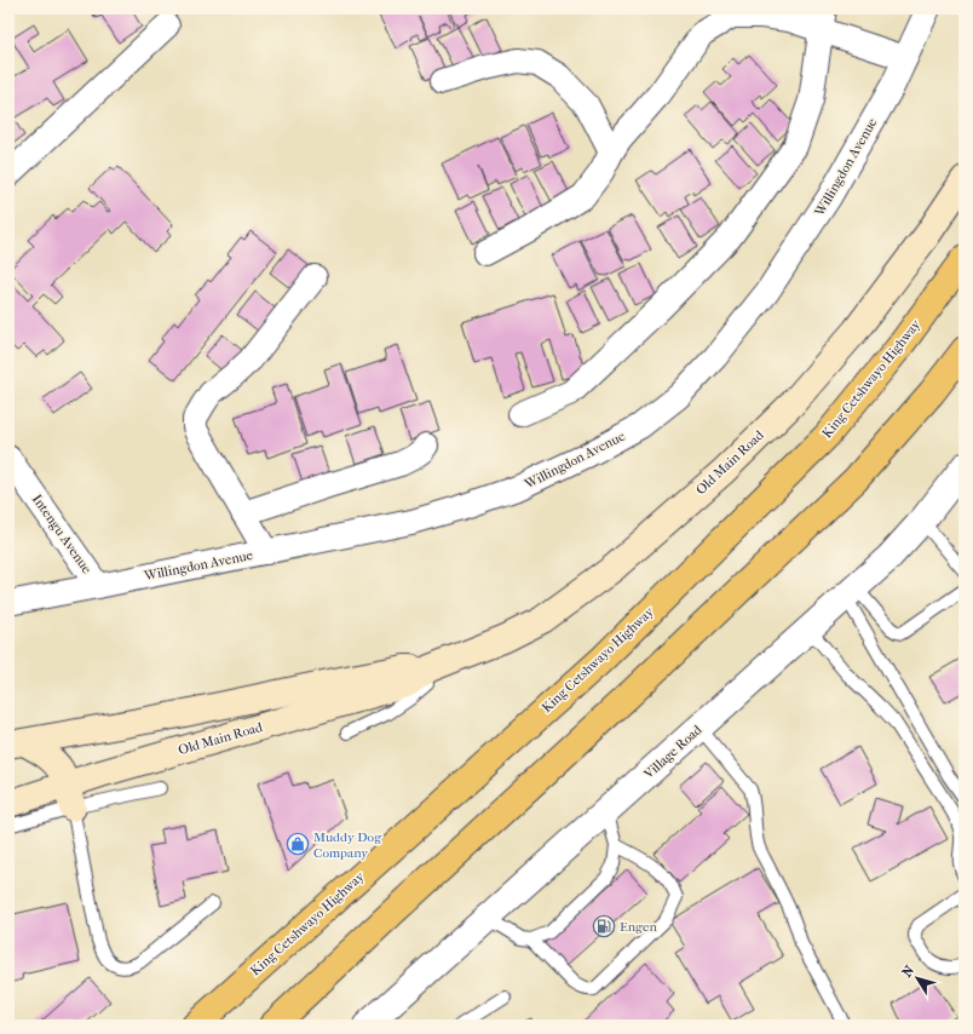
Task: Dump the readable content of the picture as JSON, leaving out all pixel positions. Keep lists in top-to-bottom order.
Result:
{
  "streets": {
    "highway": ["King Cetshwayo Highway"],
    "main road": ["Old Main Road"],
    "street": ["Willingdon Avenue", "Intengu Avenue", "Village Road"]
  },
  "crossings": [
    ["Willingdon Avenue", "Intengu Avenue"]
  ],
  "places": {
    "shop": ["Muddy Dog Company"],
    "fuel station": ["Engen"]
  },
  "north": "top left"
}
